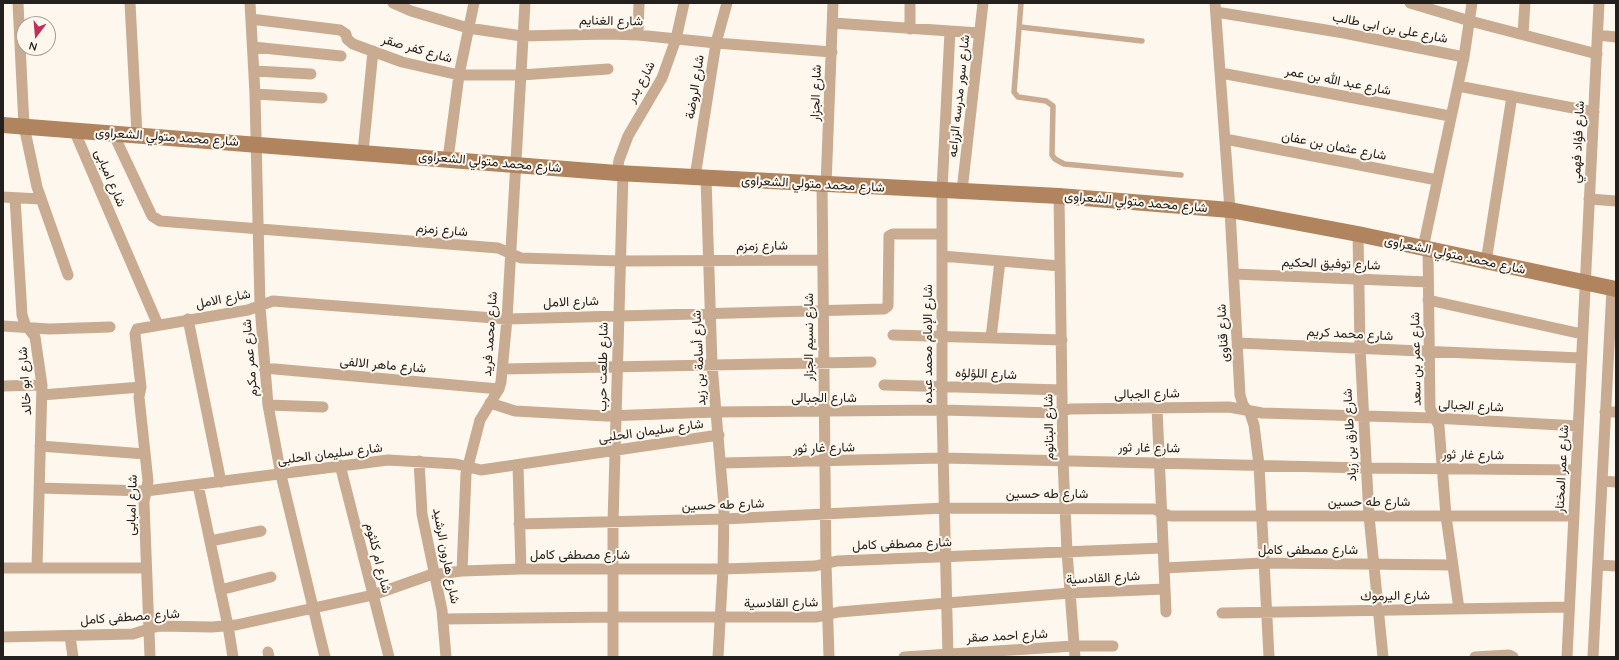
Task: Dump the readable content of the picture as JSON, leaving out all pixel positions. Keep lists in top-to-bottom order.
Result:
{
  "streets": {
    "street": [
      "شارع الغنايم",
      "شارع على بن ابى طالب",
      "شارع كفر صقر",
      "شارع عبد الله بن عمر",
      "شارع بدر",
      "شارع الروضة",
      "شارع الجزار",
      "شارع سور مدرسه الزراعه",
      "شارع محمد متولي الشعراوى",
      "شارع فؤاد فهمي",
      "شارع عثمان بن عفان",
      "شارع امبابى",
      "شارع زمزم",
      "شارع توفيق الحكيم",
      "شارع الامل",
      "شارع قناوى",
      "شارع محمد فريد",
      "شارع محمد كريم",
      "شارع نسيم الجزار",
      "شارع الإمام محمد عبده",
      "شارع عمر مكرم",
      "شارع أسامة بن زيد",
      "شارع عمر بن سعد",
      "شارع ماهر الالفى",
      "شارع طلعت حرب",
      "شارع اللؤلؤه",
      "شارع ابو خالد",
      "شارع الجبالى",
      "شارع البتانوم",
      "شارع سليمان الحلبى",
      "شارع طارق بن زياد",
      "شارع غار ثور",
      "شارع عمر المختار",
      "شارع طه حسين",
      "شارع مصطفى كامل",
      "شارع هارون الرشيد",
      "شارع ام كلثوم",
      "شارع القادسية",
      "شارع اليرموك",
      "شارع احمد صقر"
    ]
  },
  "crossings": [
    ["شارع الغنايم", "شارع بدر"],
    ["شارع الغنايم", "شارع الروضة"],
    ["شارع الغنايم", "شارع الجزار"],
    ["شارع الغنايم", "شارع محمد فريد"],
    ["شارع على بن ابى طالب", "شارع قناوى"],
    ["شارع كفر صقر", "شارع محمد فريد"],
    ["شارع كفر صقر", "شارع عمر مكرم"],
    ["شارع عبد الله بن عمر", "شارع قناوى"],
    ["شارع بدر", "شارع محمد متولي الشعراوى"],
    ["شارع بدر", "شارع طلعت حرب"],
    ["شارع الروضة", "شارع محمد متولي الشعراوى"],
    ["شارع الروضة", "شارع أسامة بن زيد"],
    ["شارع الجزار", "شارع محمد متولي الشعراوى"],
    ["شارع الجزار", "شارع نسيم الجزار"],
    ["شارع سور مدرسه الزراعه", "شارع محمد متولي الشعراوى"],
    ["شارع محمد متولي الشعراوى", "شارع فؤاد فهمي"],
    ["شارع محمد متولي الشعراوى", "شارع امبابى"],
    ["شارع محمد متولي الشعراوى", "شارع زمزم"],
    ["شارع محمد متولي الشعراوى", "شارع قناوى"],
    ["شارع محمد متولي الشعراوى", "شارع محمد فريد"],
    ["شارع محمد متولي الشعراوى", "شارع نسيم الجزار"],
    ["شارع محمد متولي الشعراوى", "شارع الإمام محمد عبده"],
    ["شارع محمد متولي الشعراوى", "شارع عمر مكرم"],
    ["شارع محمد متولي الشعراوى", "شارع أسامة بن زيد"],
    ["شارع محمد متولي الشعراوى", "شارع عمر بن سعد"],
    ["شارع محمد متولي الشعراوى", "شارع طلعت حرب"],
    ["شارع محمد متولي الشعراوى", "شارع البتانوم"],
    ["شارع محمد متولي الشعراوى", "شارع طارق بن زياد"],
    ["شارع محمد متولي الشعراوى", "شارع عمر المختار"],
    ["شارع فؤاد فهمي", "شارع عمر المختار"],
    ["شارع عثمان بن عفان", "شارع قناوى"],
    ["شارع امبابى", "شارع الامل"],
    ["شارع امبابى", "شارع سليمان الحلبى"],
    ["شارع امبابى", "شارع مصطفى كامل"],
    ["شارع زمزم", "شارع محمد فريد"],
    ["شارع زمزم", "شارع نسيم الجزار"],
    ["شارع زمزم", "شارع عمر مكرم"],
    ["شارع زمزم", "شارع أسامة بن زيد"],
    ["شارع زمزم", "شارع طلعت حرب"],
    ["شارع توفيق الحكيم", "شارع قناوى"],
    ["شارع توفيق الحكيم", "شارع عمر بن سعد"],
    ["شارع توفيق الحكيم", "شارع طارق بن زياد"],
    ["شارع الامل", "شارع محمد فريد"],
    ["شارع الامل", "شارع نسيم الجزار"],
    ["شارع الامل", "شارع الإمام محمد عبده"],
    ["شارع الامل", "شارع عمر مكرم"],
    ["شارع الامل", "شارع أسامة بن زيد"],
    ["شارع الامل", "شارع طلعت حرب"],
    ["شارع قناوى", "شارع محمد كريم"],
    ["شارع قناوى", "شارع الجبالى"],
    ["شارع قناوى", "شارع غار ثور"],
    ["شارع قناوى", "شارع طه حسين"],
    ["شارع قناوى", "شارع مصطفى كامل"],
    ["شارع قناوى", "شارع اليرموك"],
    ["شارع محمد فريد", "شارع ماهر الالفى"],
    ["شارع محمد فريد", "شارع الجبالى"],
    ["شارع محمد فريد", "شارع سليمان الحلبى"],
    ["شارع محمد فريد", "شارع مصطفى كامل"],
    ["شارع محمد كريم", "شارع عمر بن سعد"],
    ["شارع محمد كريم", "شارع طارق بن زياد"],
    ["شارع محمد كريم", "شارع عمر المختار"],
    ["شارع نسيم الجزار", "شارع الجبالى"],
    ["شارع نسيم الجزار", "شارع غار ثور"],
    ["شارع نسيم الجزار", "شارع طه حسين"],
    ["شارع نسيم الجزار", "شارع مصطفى كامل"],
    ["شارع نسيم الجزار", "شارع القادسية"],
    ["شارع الإمام محمد عبده", "شارع اللؤلؤه"],
    ["شارع الإمام محمد عبده", "شارع الجبالى"],
    ["شارع الإمام محمد عبده", "شارع غار ثور"],
    ["شارع الإمام محمد عبده", "شارع طه حسين"],
    ["شارع الإمام محمد عبده", "شارع مصطفى كامل"],
    ["شارع الإمام محمد عبده", "شارع القادسية"],
    ["شارع الإمام محمد عبده", "شارع احمد صقر"],
    ["شارع عمر مكرم", "شارع ماهر الالفى"],
    ["شارع عمر مكرم", "شارع سليمان الحلبى"],
    ["شارع عمر مكرم", "شارع مصطفى كامل"],
    ["شارع أسامة بن زيد", "شارع الجبالى"],
    ["شارع أسامة بن زيد", "شارع سليمان الحلبى"],
    ["شارع أسامة بن زيد", "شارع غار ثور"],
    ["شارع أسامة بن زيد", "شارع طه حسين"],
    ["شارع أسامة بن زيد", "شارع مصطفى كامل"],
    ["شارع أسامة بن زيد", "شارع القادسية"],
    ["شارع عمر بن سعد", "شارع الجبالى"],
    ["شارع عمر بن سعد", "شارع غار ثور"],
    ["شارع عمر بن سعد", "شارع طه حسين"],
    ["شارع عمر بن سعد", "شارع مصطفى كامل"],
    ["شارع عمر بن سعد", "شارع اليرموك"],
    ["شارع طلعت حرب", "شارع الجبالى"],
    ["شارع طلعت حرب", "شارع سليمان الحلبى"],
    ["شارع طلعت حرب", "شارع طه حسين"],
    ["شارع طلعت حرب", "شارع مصطفى كامل"],
    ["شارع طلعت حرب", "شارع القادسية"],
    ["شارع اللؤلؤه", "شارع البتانوم"],
    ["شارع ابو خالد", "شارع سليمان الحلبى"],
    ["شارع الجبالى", "شارع البتانوم"],
    ["شارع الجبالى", "شارع طارق بن زياد"],
    ["شارع الجبالى", "شارع عمر المختار"],
    ["شارع البتانوم", "شارع غار ثور"],
    ["شارع البتانوم", "شارع طه حسين"],
    ["شارع البتانوم", "شارع مصطفى كامل"],
    ["شارع البتانوم", "شارع القادسية"],
    ["شارع البتانوم", "شارع احمد صقر"],
    ["شارع سليمان الحلبى", "شارع هارون الرشيد"],
    ["شارع سليمان الحلبى", "شارع ام كلثوم"],
    ["شارع طارق بن زياد", "شارع غار ثور"],
    ["شارع طارق بن زياد", "شارع طه حسين"],
    ["شارع طارق بن زياد", "شارع مصطفى كامل"],
    ["شارع طارق بن زياد", "شارع اليرموك"],
    ["شارع غار ثور", "شارع عمر المختار"],
    ["شارع عمر المختار", "شارع طه حسين"],
    ["شارع عمر المختار", "شارع اليرموك"],
    ["شارع مصطفى كامل", "شارع هارون الرشيد"],
    ["شارع مصطفى كامل", "شارع ام كلثوم"],
    ["شارع هارون الرشيد", "شارع القادسية"]
  ],
  "north": "bottom"
}
